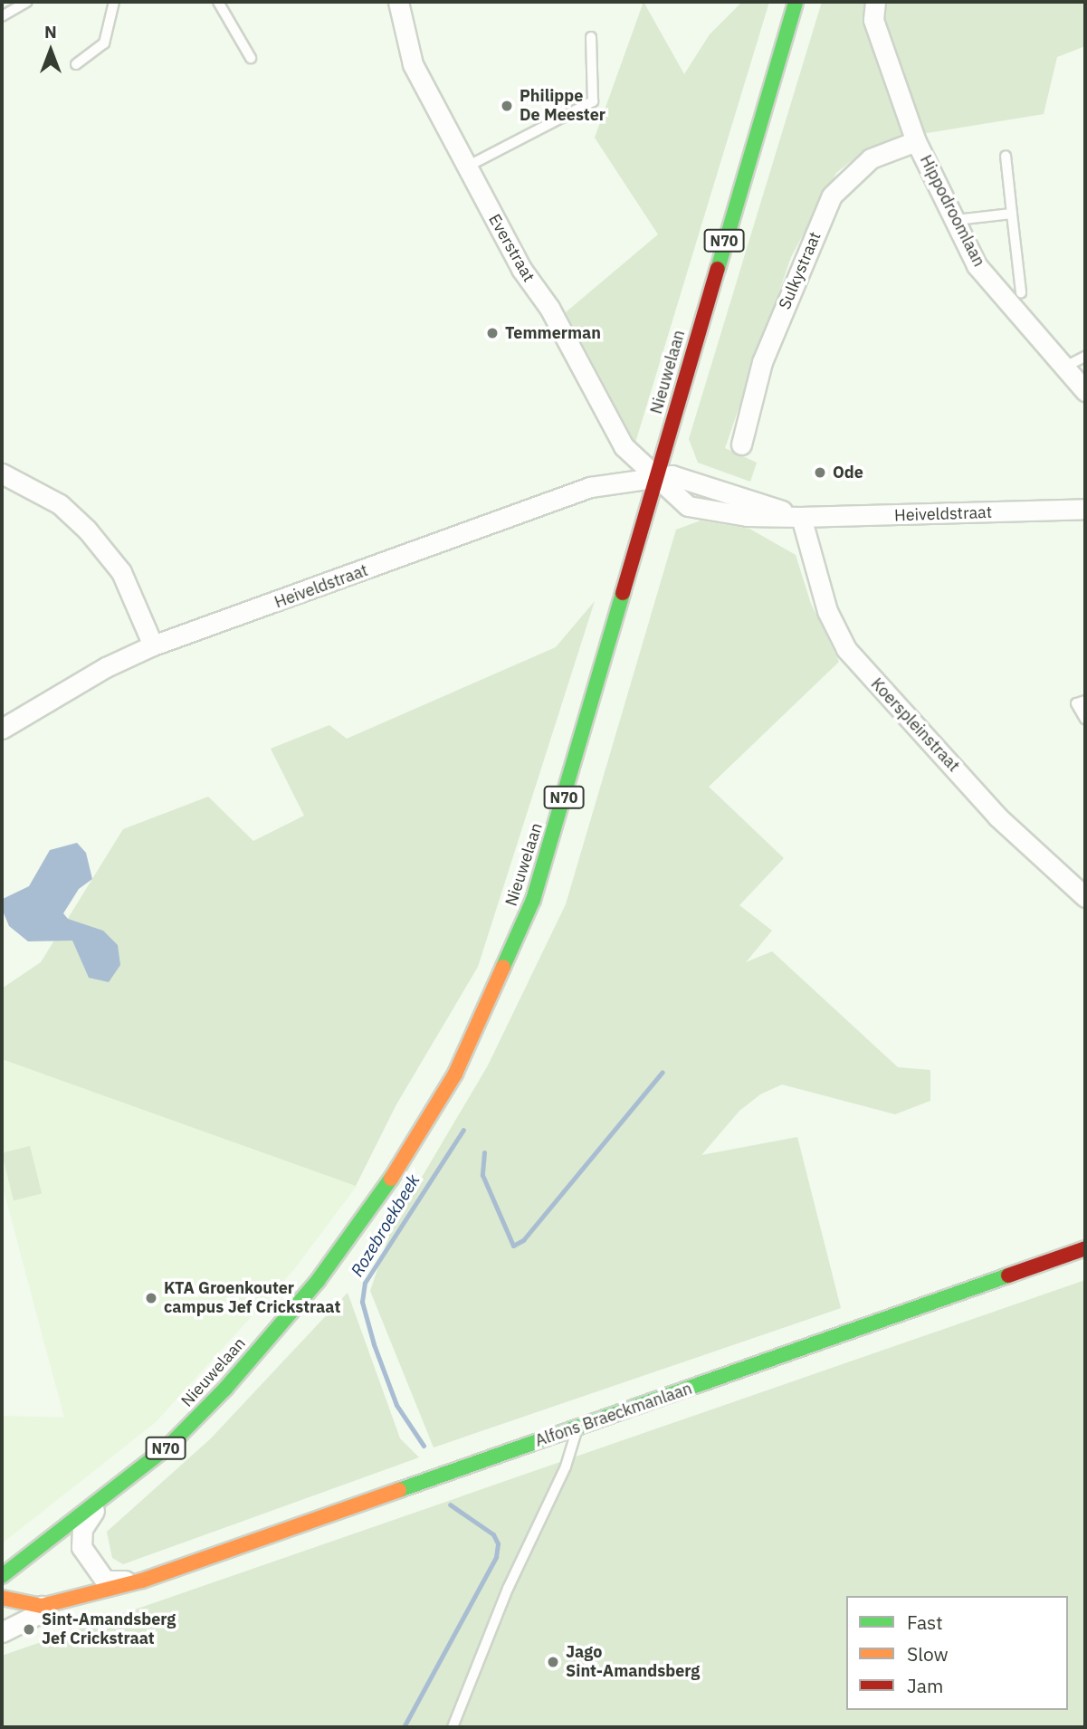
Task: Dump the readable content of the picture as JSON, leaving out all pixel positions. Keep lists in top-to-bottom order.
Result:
{
  "streets": {
    "main road": ["N70", "Nieuwelaan", "Alfons Braeckmanlaan"],
    "street": [
      "Hippodroomlaan",
      "Everstraat",
      "Sulkystraat",
      "Heiveldstraat",
      "Koerspleinstraat"
    ]
  },
  "crossings": [
    ["Hippodroomlaan", "Sulkystraat"],
    ["Everstraat", "Nieuwelaan"],
    ["Everstraat", "Heiveldstraat"],
    ["Nieuwelaan", "Heiveldstraat"],
    ["Nieuwelaan", "Alfons Braeckmanlaan"],
    ["Heiveldstraat", "Koerspleinstraat"]
  ],
  "water": ["Rozebroekbeek"],
  "places": [
    "Philippe De Meester",
    "Temmerman",
    "Ode",
    "KTA Groenkouter campus Jef Crickstraat",
    "Sint-Amandsberg Jef Crickstraat",
    "Jago Sint-Amandsberg"
  ],
  "legend": ["Fast", "Slow", "Jam"],
  "north": "top"
}
